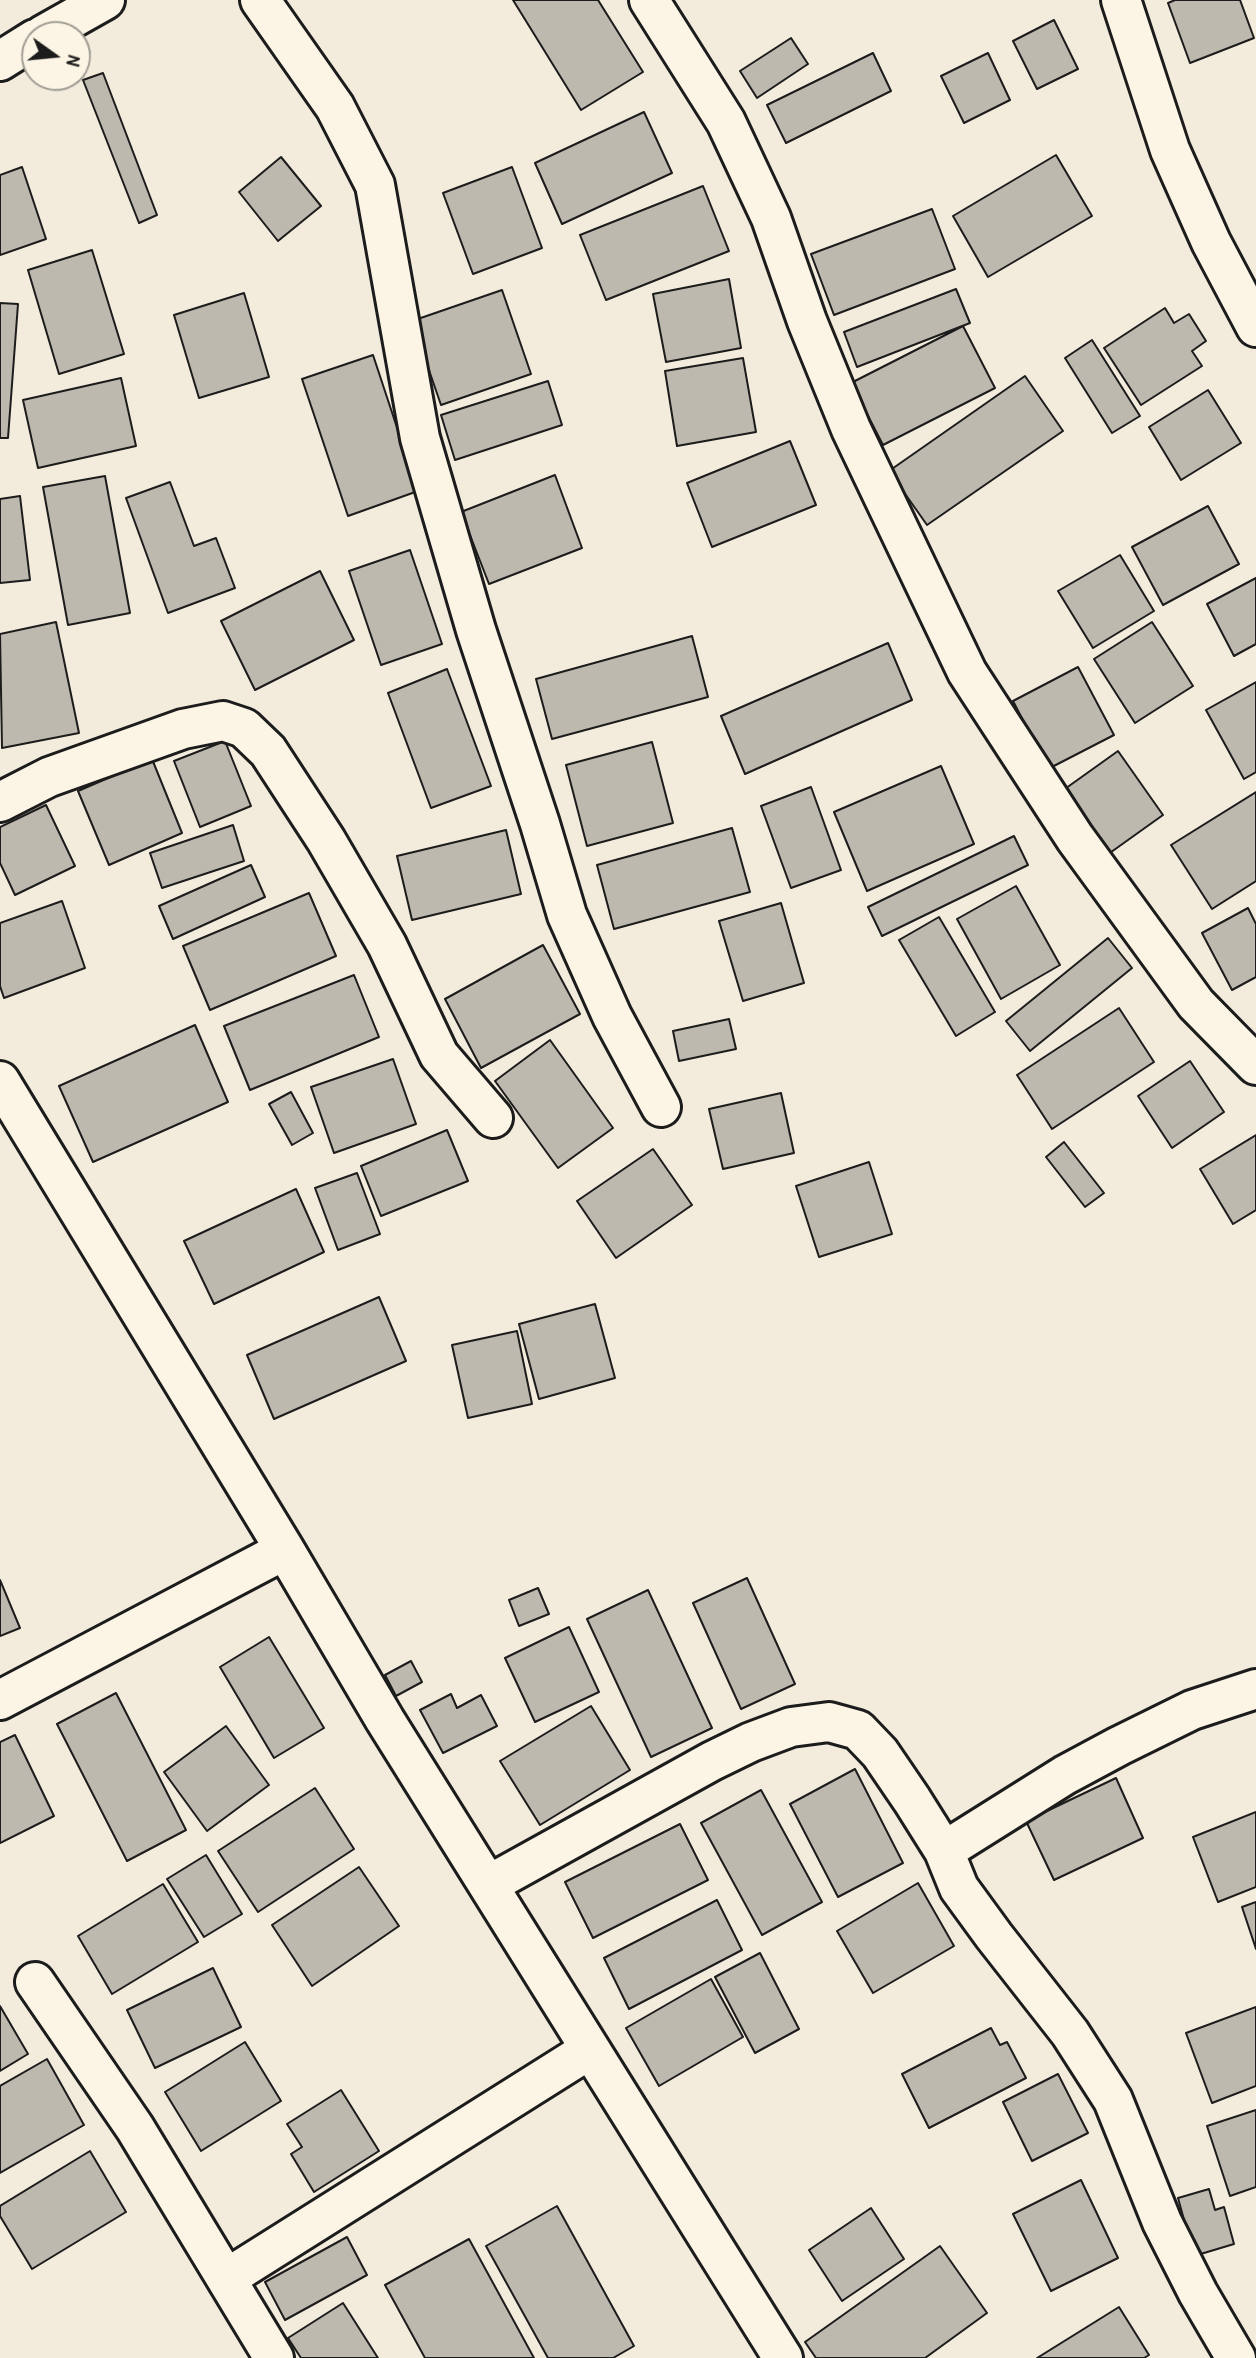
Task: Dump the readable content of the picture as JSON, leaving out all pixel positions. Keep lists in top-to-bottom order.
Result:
{
  "north": "right"
}
